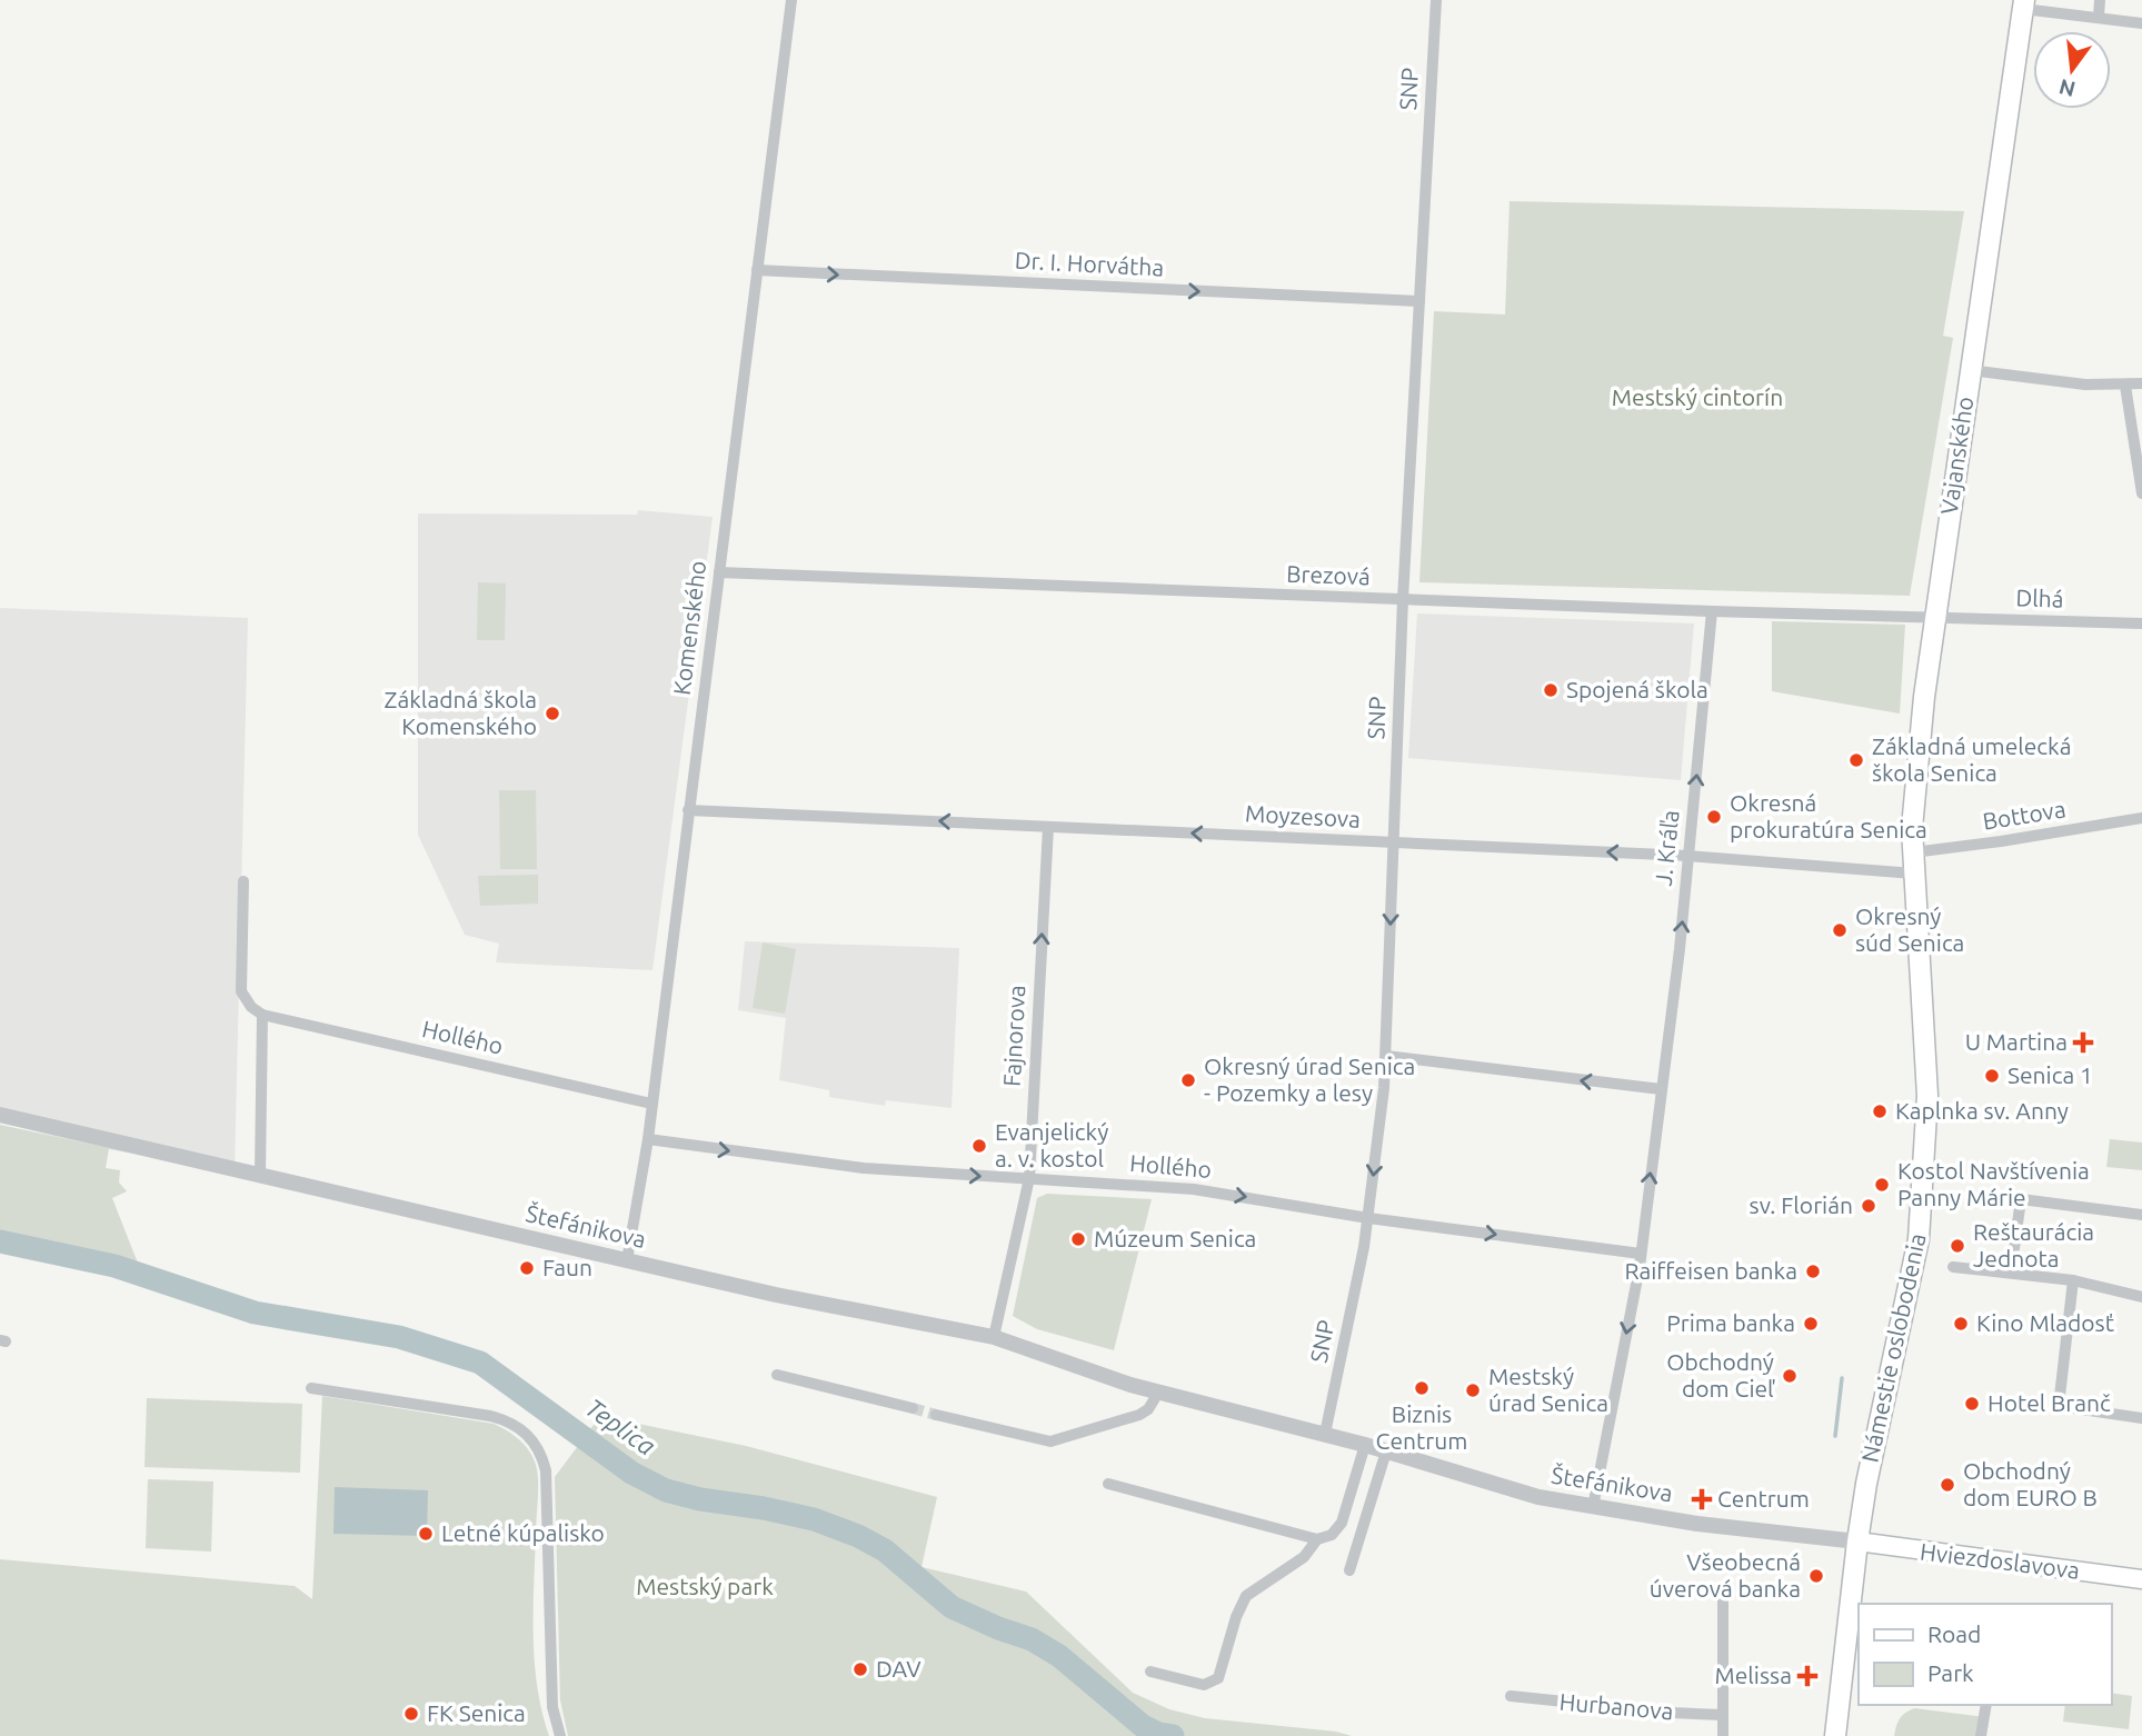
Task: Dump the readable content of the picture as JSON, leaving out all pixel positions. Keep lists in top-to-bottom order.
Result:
{
  "streets": {
    "main road": ["Vajanského", "Námestie oslobodenia", "Hviezdoslavova"],
    "street": [
      "SNP",
      "Dr. I. Horvátha",
      "Brezová",
      "Dlhá",
      "Komenského",
      "Bottova",
      "Moyzesova",
      "J. Kráľa",
      "Fajnorova",
      "Hollého",
      "Štefánikova",
      "Hurbanova"
    ]
  },
  "crossings": [
    ["SNP", "Dr. I. Horvátha"],
    ["SNP", "Brezová"],
    ["SNP", "Moyzesova"],
    ["SNP", "Hollého"],
    ["SNP", "Štefánikova"],
    ["Dr. I. Horvátha", "Komenského"],
    ["Vajanského", "Brezová"],
    ["Vajanského", "Dlhá"],
    ["Vajanského", "Bottova"],
    ["Vajanského", "Moyzesova"],
    ["Vajanského", "Námestie oslobodenia"],
    ["Brezová", "Dlhá"],
    ["Brezová", "Komenského"],
    ["Brezová", "J. Kráľa"],
    ["Komenského", "Moyzesova"],
    ["Komenského", "Hollého"],
    ["Komenského", "Štefánikova"],
    ["Moyzesova", "J. Kráľa"],
    ["Moyzesova", "Fajnorova"],
    ["Moyzesova", "Námestie oslobodenia"],
    ["J. Kráľa", "Hollého"],
    ["J. Kráľa", "Štefánikova"],
    ["Fajnorova", "Hollého"],
    ["Fajnorova", "Štefánikova"],
    ["Štefánikova", "Námestie oslobodenia"],
    ["Štefánikova", "Hviezdoslavova"],
    ["Námestie oslobodenia", "Hviezdoslavova"]
  ],
  "one_way": [
    "Dr. I. Horvátha",
    "Moyzesova",
    "Fajnorova",
    "Hollého"
  ],
  "water": ["Teplica"],
  "parks": ["Mestský cintorín", "Mestský park"],
  "places": {
    "other": [
      "Spojená škola",
      "Základná škola Komenského",
      "Základná umelecká škola Senica",
      "Okresná prokuratúra Senica",
      "Okresný súd Senica",
      "Senica 1",
      "Okresný úrad Senica - Pozemky a lesy",
      "Kaplnka sv. Anny",
      "Evanjelický a. v. kostol",
      "Kostol Navštívenia Panny Márie",
      "sv. Florián",
      "Múzeum Senica",
      "Reštaurácia Jednota",
      "Faun",
      "Raiffeisen banka",
      "Prima banka",
      "Kino Mladosť",
      "Obchodný dom Cieľ",
      "Biznis Centrum",
      "Mestský úrad Senica",
      "Hotel Branč",
      "Obchodný dom EURO B",
      "Letné kúpalisko",
      "Všeobecná úverová banka",
      "DAV",
      "FK Senica"
    ],
    "health": ["U Martina", "Centrum", "Melissa"]
  },
  "legend": ["Road", "Park"],
  "north": "bottom"
}
